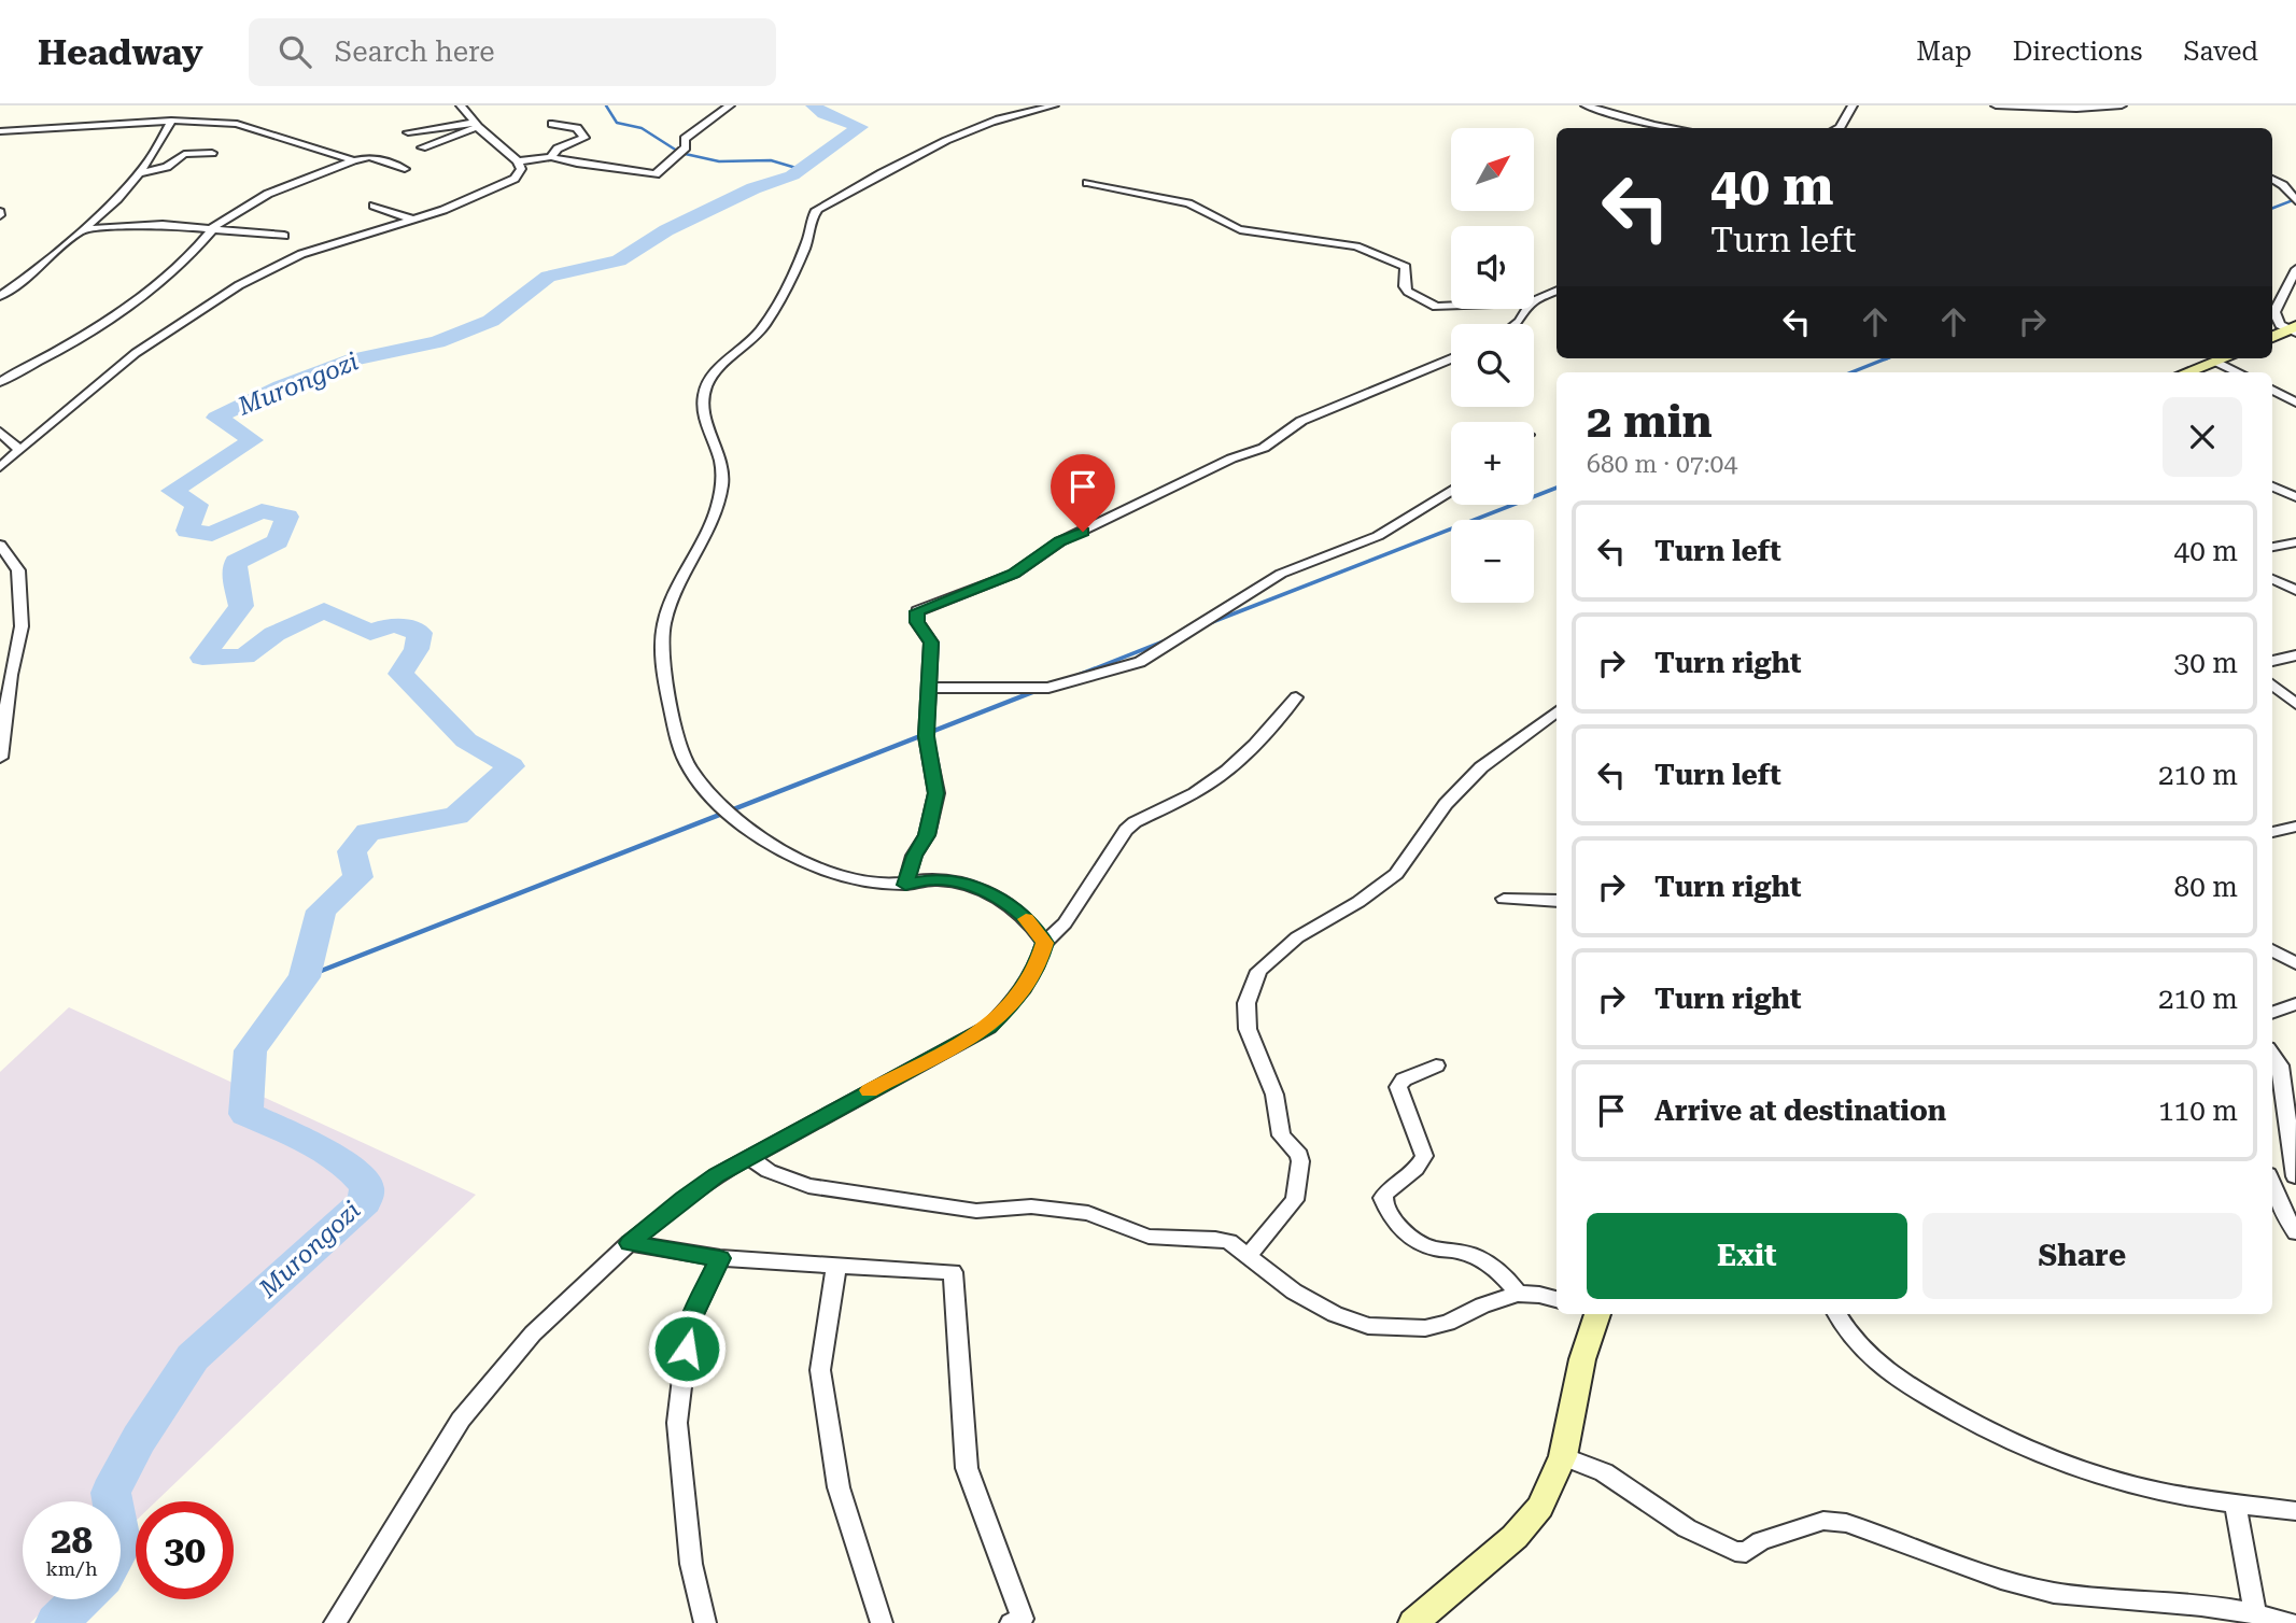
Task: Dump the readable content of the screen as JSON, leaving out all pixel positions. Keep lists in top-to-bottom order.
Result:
{
  "water": ["Murongozi"],
  "north": "top right",
  "page": {
    "header": "Headway",
    "search": "Search here",
    "nav": ["Map", "Directions", "Saved"],
    "map_buttons": ["+", "−"],
    "turn": ["40 m", "Turn left"],
    "heading": ["2 min", "680 m · 07:04"],
    "list": [
      {
        "name": "Turn left",
        "value": "40 m"
      },
      {
        "name": "Turn right",
        "value": "30 m"
      },
      {
        "name": "Turn left",
        "value": "210 m"
      },
      {
        "name": "Turn right",
        "value": "80 m"
      },
      {
        "name": "Turn right",
        "value": "210 m"
      },
      {
        "name": "Arrive at destination",
        "value": "110 m"
      }
    ],
    "buttons": ["Exit", "Share"],
    "speed": "28 km/h",
    "limit": "30"
  }
}
